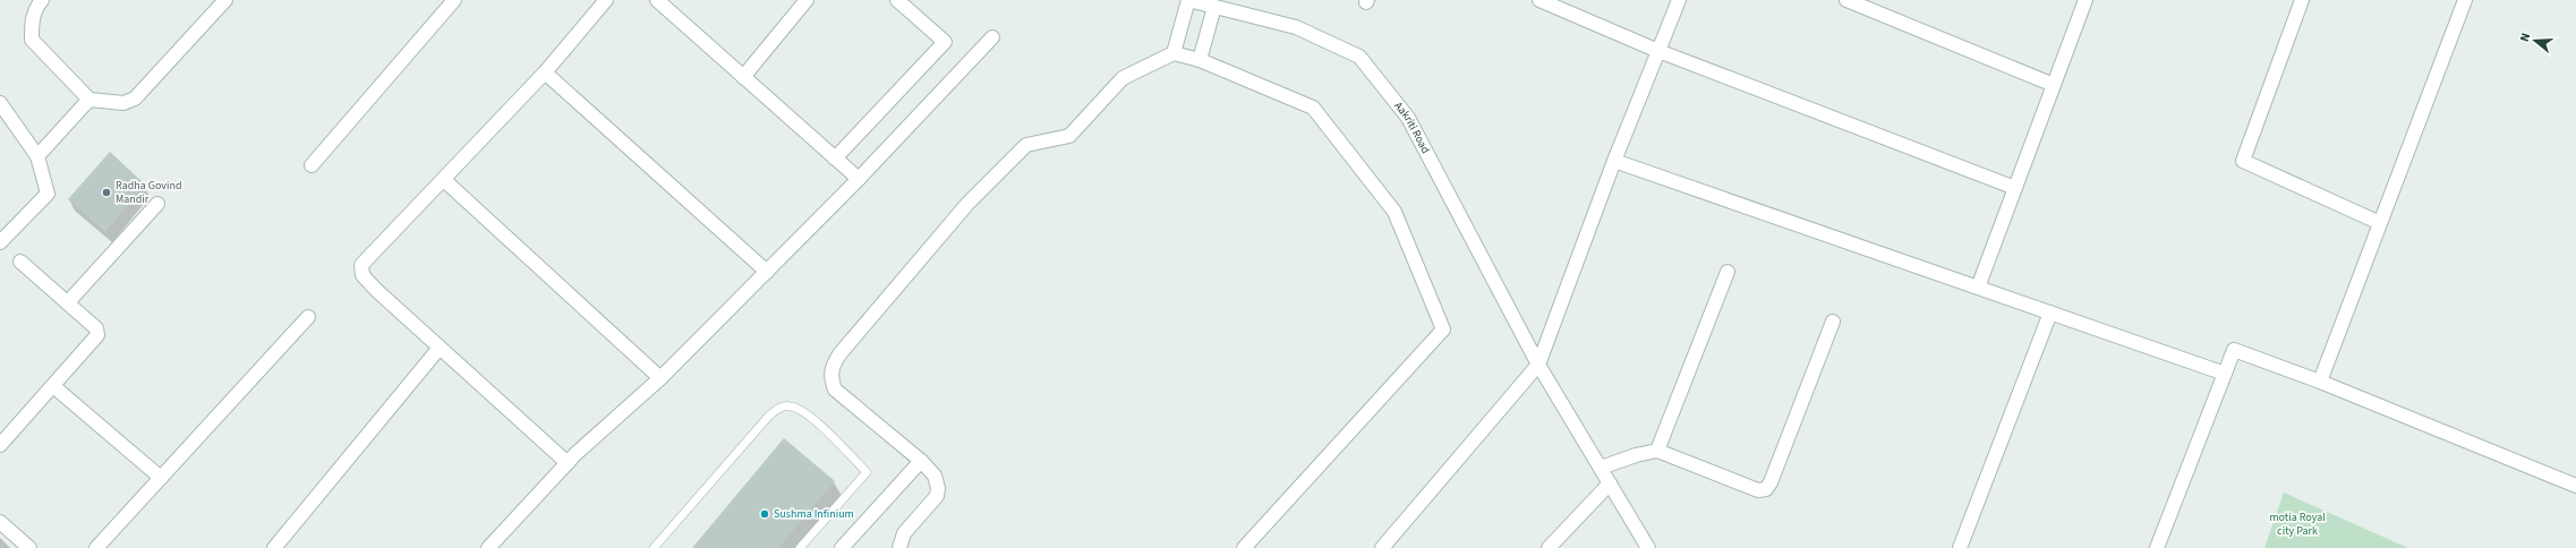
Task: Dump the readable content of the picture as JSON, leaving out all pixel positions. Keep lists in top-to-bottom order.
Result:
{
  "streets": {
    "street": ["Aakriti Road"]
  },
  "parks": ["motia Royal city Park"],
  "places": ["Radha Govind Mandir", "Sushma Infinium"],
  "north": "left"
}
